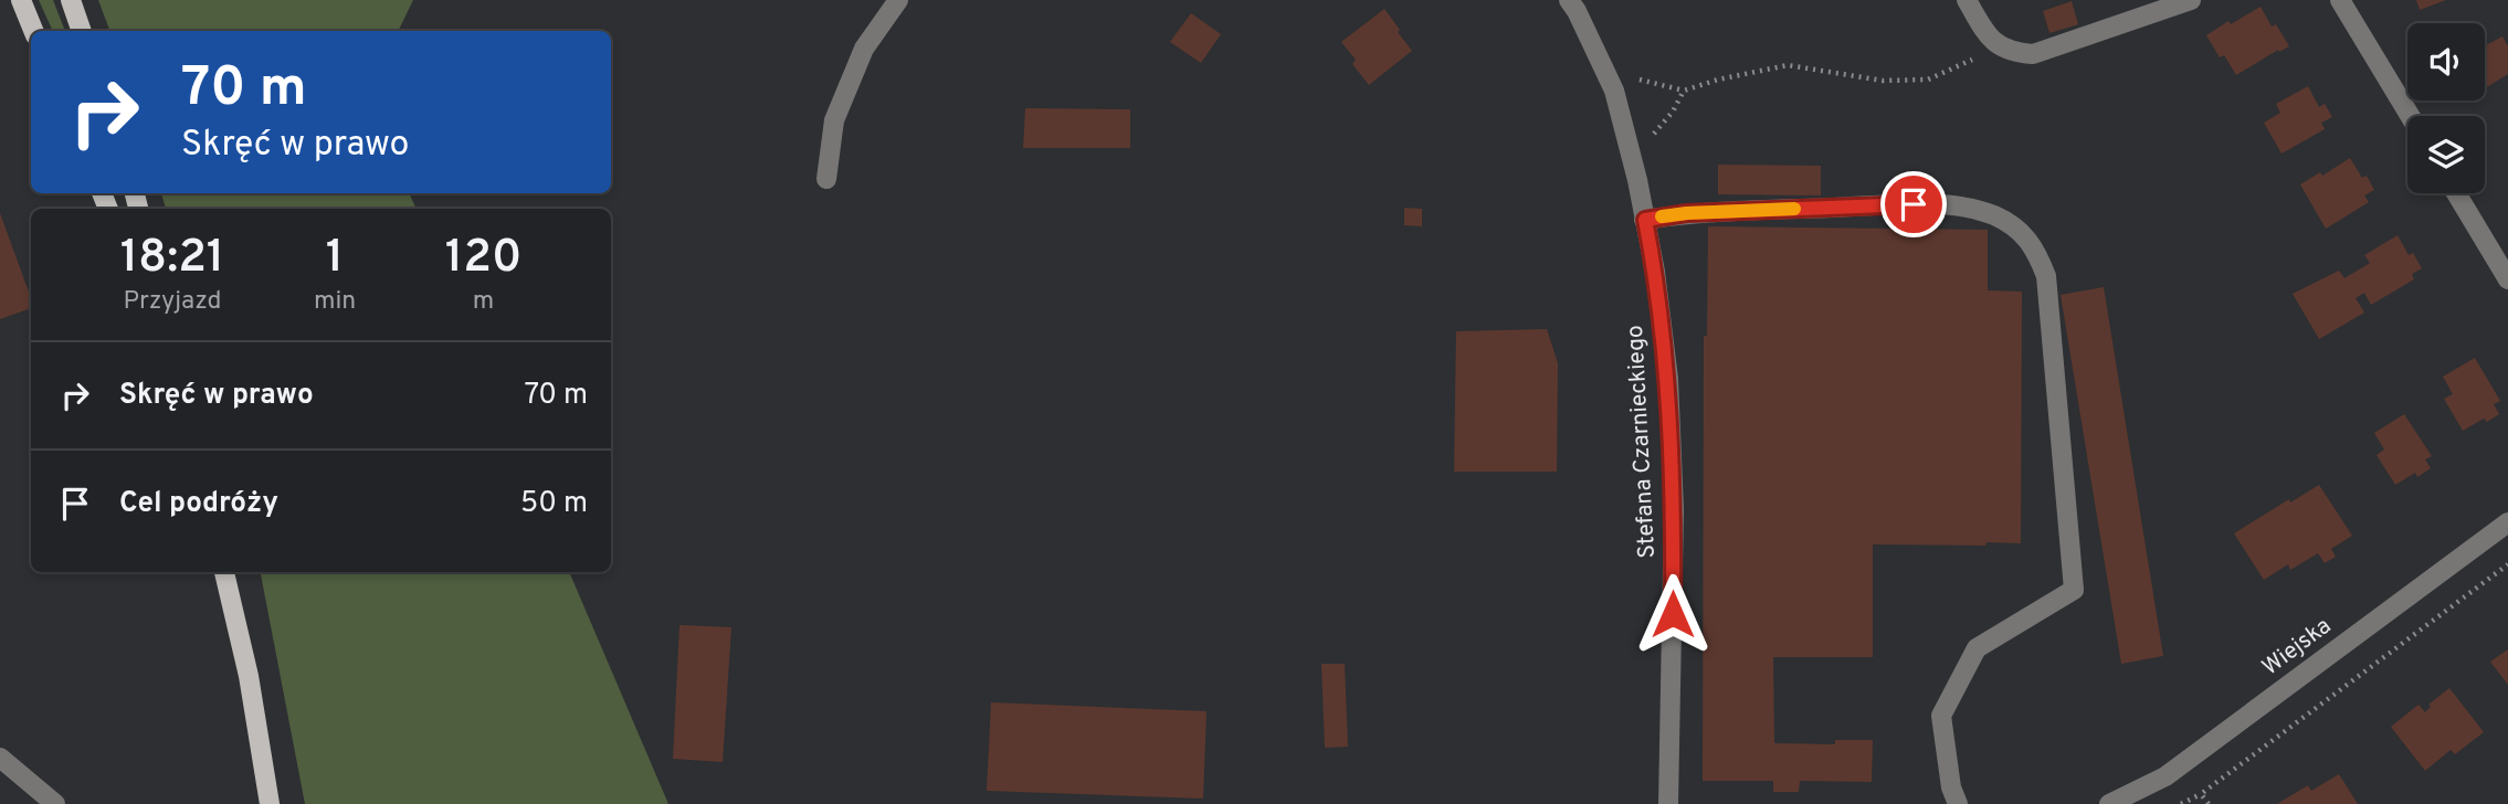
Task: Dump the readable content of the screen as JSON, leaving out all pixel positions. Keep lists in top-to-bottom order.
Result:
{
  "streets": {
    "street": ["Stefana Czarnieckiego", "Wiejska"]
  },
  "page": {
    "turn": ["70 m", "Skręć w prawo"],
    "eta": [
      "18:21",
      "Przyjazd",
      "1",
      "min",
      "120",
      "m"
    ],
    "list": [
      {
        "name": "Skręć w prawo",
        "value": "70 m"
      },
      {
        "name": "Cel podróży",
        "value": "50 m"
      }
    ]
  }
}
